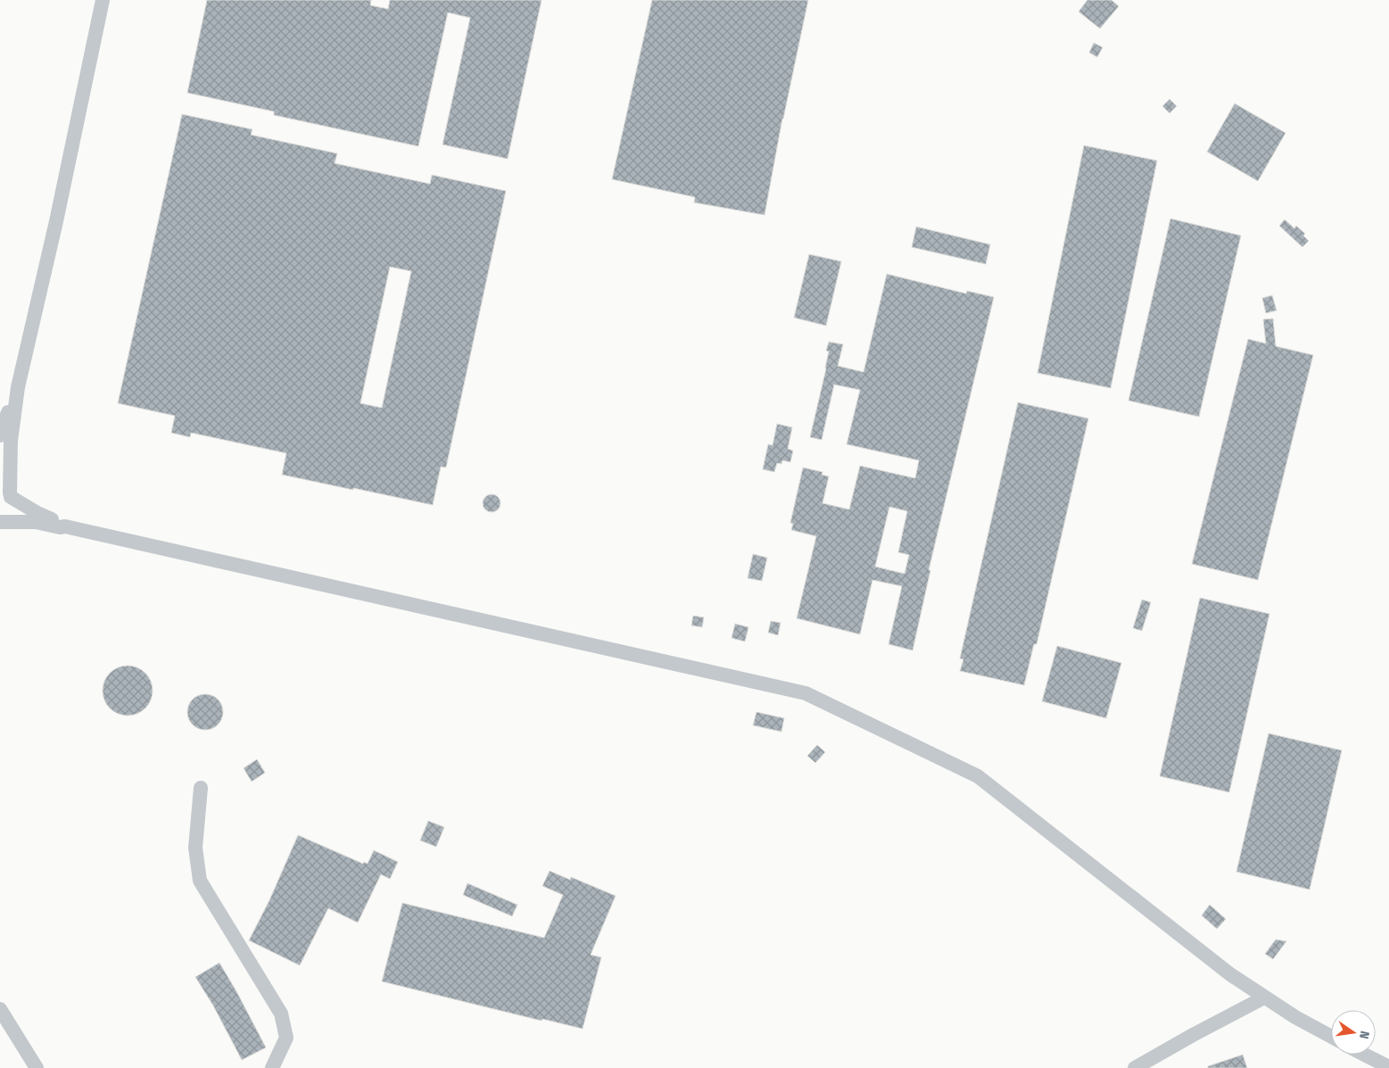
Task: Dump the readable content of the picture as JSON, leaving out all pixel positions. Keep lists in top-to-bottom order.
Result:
{
  "north": "right"
}
